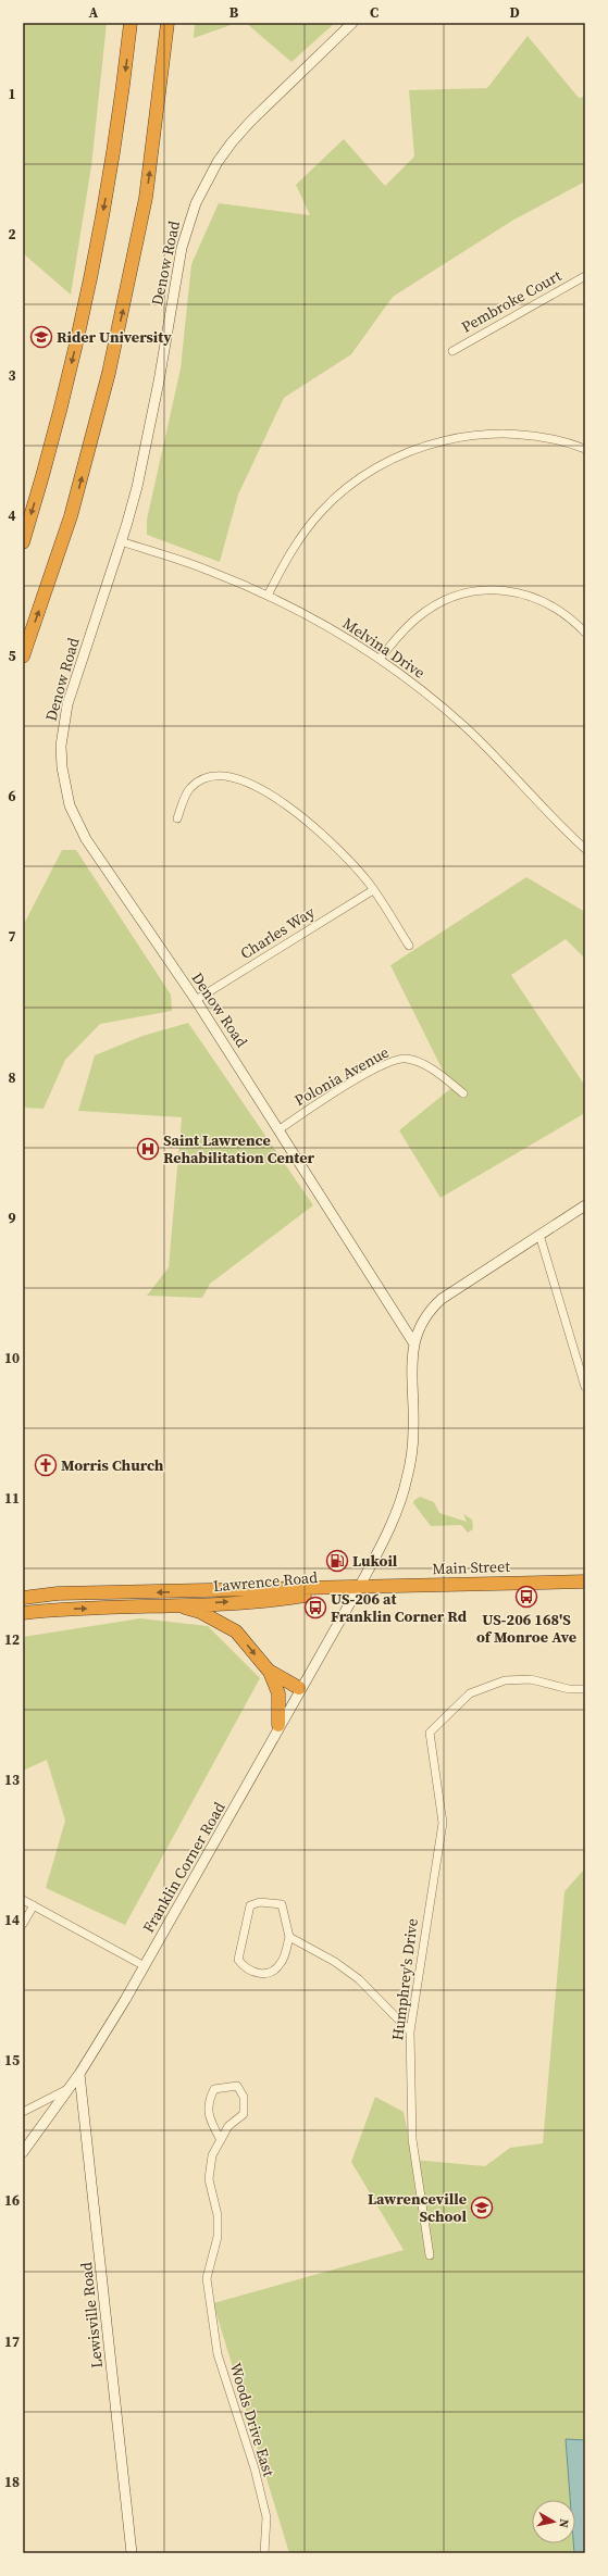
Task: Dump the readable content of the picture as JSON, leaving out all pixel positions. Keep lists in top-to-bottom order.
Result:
{
  "streets": {
    "highway": ["Main Street", "Lawrence Road"],
    "street": [
      "Denow Road",
      "Pembroke Court",
      "Melvina Drive",
      "Charles Way",
      "Polonia Avenue",
      "Franklin Corner Road",
      "Humphrey's Drive",
      "Lewisville Road",
      "Woods Drive East"
    ]
  },
  "crossings": [
    ["Denow Road", "Melvina Drive"],
    ["Denow Road", "Charles Way"],
    ["Denow Road", "Polonia Avenue"],
    ["Denow Road", "Franklin Corner Road"],
    ["Main Street", "Lawrence Road"],
    ["Main Street", "Franklin Corner Road"],
    ["Lawrence Road", "Franklin Corner Road"],
    ["Franklin Corner Road", "Lewisville Road"]
  ],
  "places": {
    "school or university": ["Rider University", "Lawrenceville School"],
    "hospital": ["Saint Lawrence Rehabilitation Center"],
    "church": ["Morris Church"],
    "fuel station": ["Lukoil"],
    "bus stop": ["US-206 168'S of Monroe Ave", "US-206 at Franklin Corner Rd"]
  },
  "north": "right",
  "grid": {
    "columns": [
      "A",
      "B",
      "C",
      "D"
    ],
    "rows": [
      "1",
      "2",
      "3",
      "4",
      "5",
      "6",
      "7",
      "8",
      "9",
      "10",
      "11",
      "12",
      "13",
      "14",
      "15",
      "16",
      "17",
      "18"
    ]
  }
}
